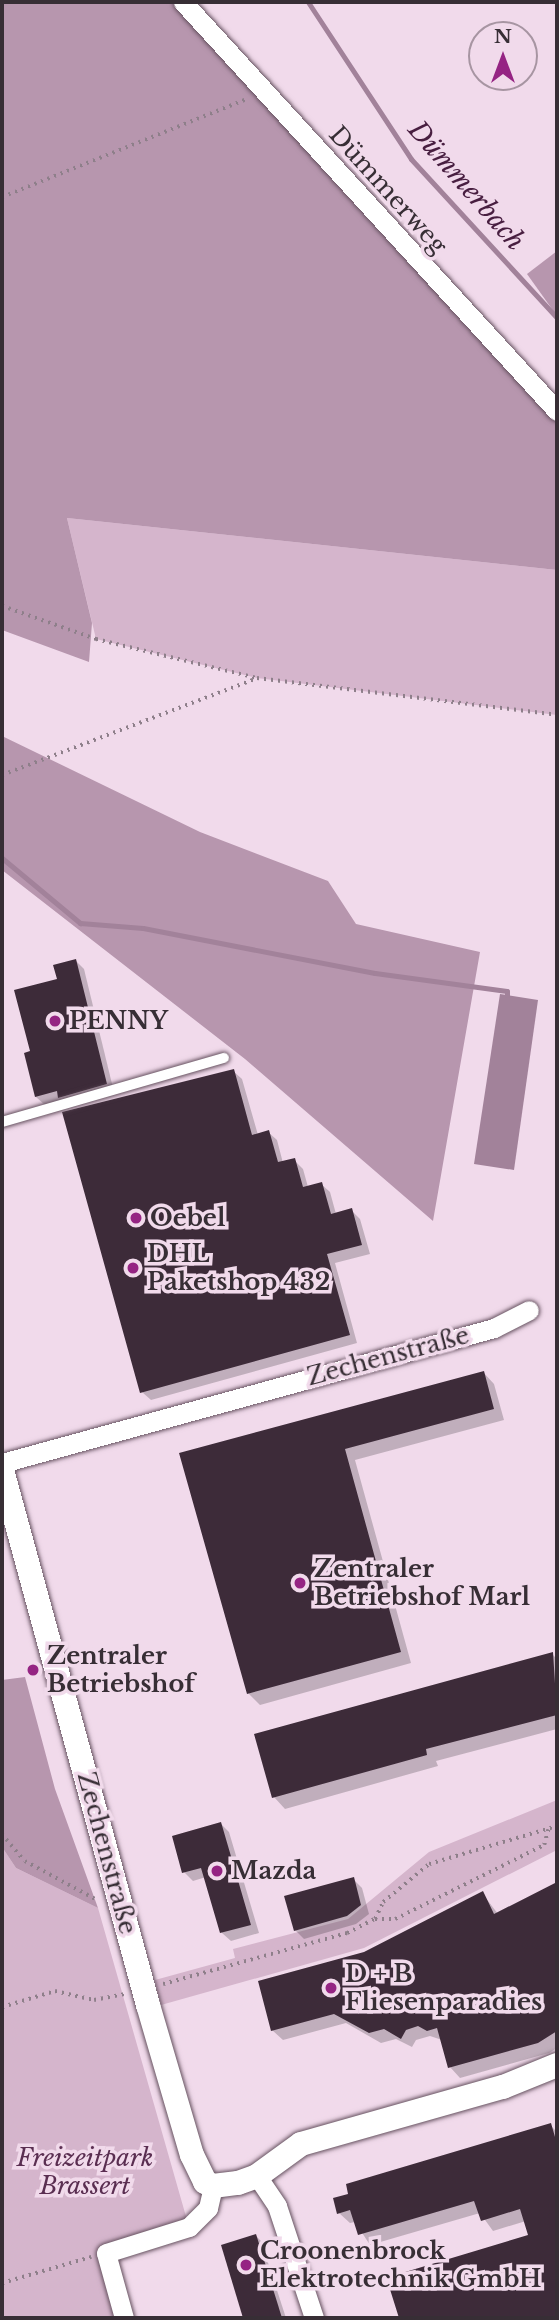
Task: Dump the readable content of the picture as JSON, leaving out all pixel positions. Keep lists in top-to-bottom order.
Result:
{
  "streets": {
    "street": ["Dümmerweg", "Zechenstraße"]
  },
  "water": ["Dümmerbach"],
  "parks": ["Freizeitpark Brassert"],
  "places": [
    "PENNY",
    "Oebel",
    "DHL Paketshop 432",
    "Zentraler Betriebshof Marl",
    "Zentraler Betriebshof",
    "Mazda",
    "D + B Fliesenparadies",
    "Croonenbrock Elektrotechnik GmbH"
  ],
  "north": "top"
}
